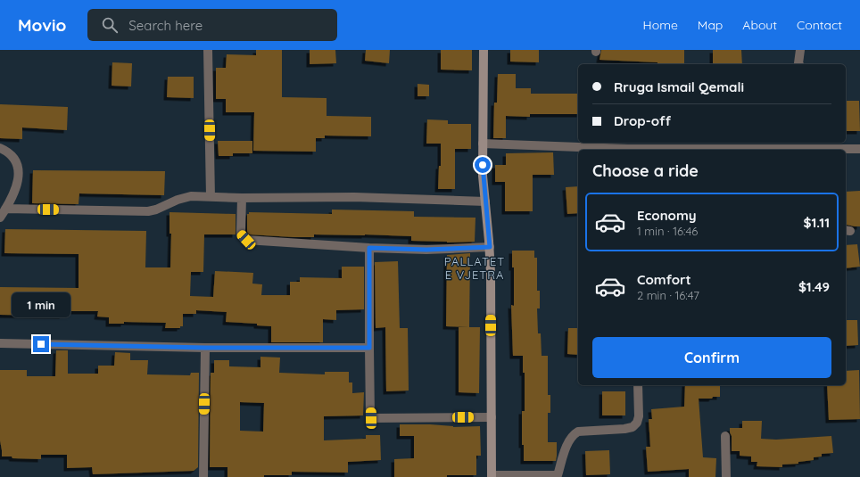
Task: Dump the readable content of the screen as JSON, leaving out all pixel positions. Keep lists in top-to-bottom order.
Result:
{
  "districts": ["PALLATET E VJETRA"],
  "page": {
    "header": "Movio",
    "search": "Search here",
    "nav": [
      "Home",
      "Map",
      "About",
      "Contact"
    ],
    "banner": ["Rruga Ismail Qemali", "Drop-off"],
    "heading": "Choose a ride",
    "list": [
      {
        "name": "Economy",
        "note": "1 min · 16:46",
        "value": "$1.11"
      },
      {
        "name": "Comfort",
        "note": "2 min · 16:47",
        "value": "$1.49"
      }
    ],
    "bubble": "1 min",
    "buttons": "Confirm"
  }
}
